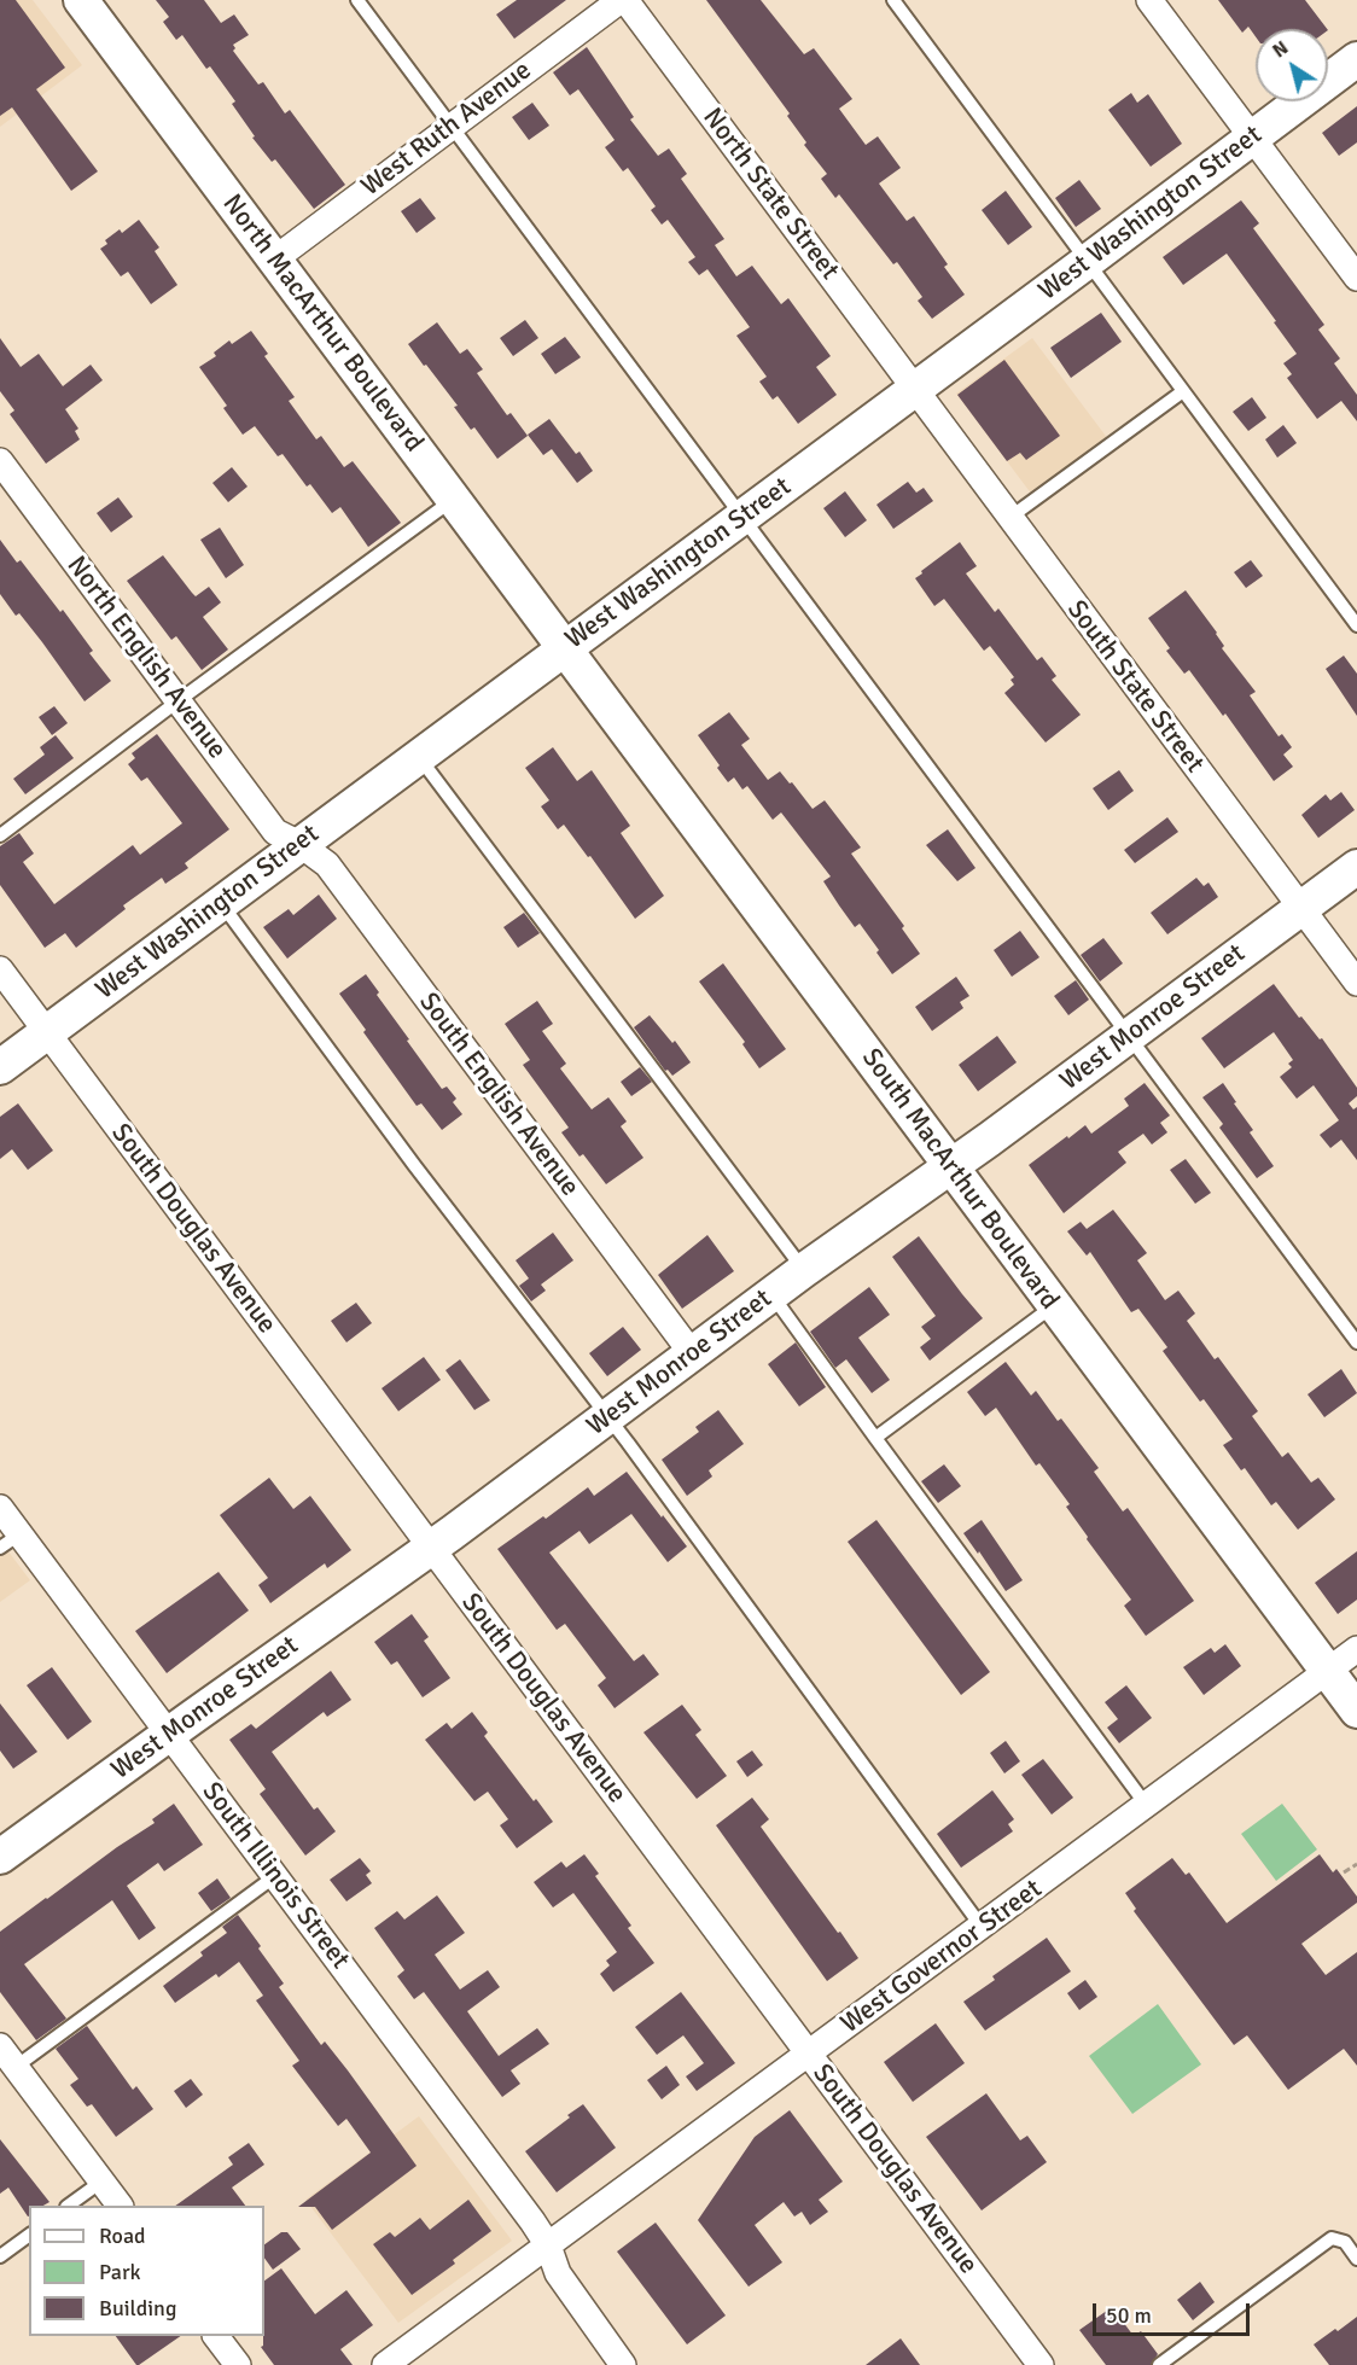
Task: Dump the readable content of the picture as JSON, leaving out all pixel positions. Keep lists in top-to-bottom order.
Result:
{
  "streets": {
    "street": [
      "West Ruth Avenue",
      "North State Street",
      "West Washington Street",
      "North MacArthur Boulevard",
      "North English Avenue",
      "South State Street",
      "West Monroe Street",
      "South English Avenue",
      "South MacArthur Boulevard",
      "South Douglas Avenue",
      "South Illinois Street",
      "West Governor Street"
    ]
  },
  "crossings": [
    ["West Ruth Avenue", "North State Street"],
    ["West Ruth Avenue", "North MacArthur Boulevard"],
    ["North State Street", "West Washington Street"],
    ["North State Street", "South State Street"],
    ["West Washington Street", "North MacArthur Boulevard"],
    ["West Washington Street", "North English Avenue"],
    ["West Washington Street", "South State Street"],
    ["West Washington Street", "South English Avenue"],
    ["West Washington Street", "South MacArthur Boulevard"],
    ["West Washington Street", "South Douglas Avenue"],
    ["North MacArthur Boulevard", "South MacArthur Boulevard"],
    ["North English Avenue", "South English Avenue"],
    ["South State Street", "West Monroe Street"],
    ["West Monroe Street", "South English Avenue"],
    ["West Monroe Street", "South MacArthur Boulevard"],
    ["West Monroe Street", "South Douglas Avenue"],
    ["West Monroe Street", "South Illinois Street"],
    ["South MacArthur Boulevard", "West Governor Street"],
    ["South Douglas Avenue", "West Governor Street"],
    ["South Illinois Street", "West Governor Street"]
  ],
  "legend": ["Road", "Park", "Building"],
  "scale_bar": "50 m",
  "north": "top left"
}
